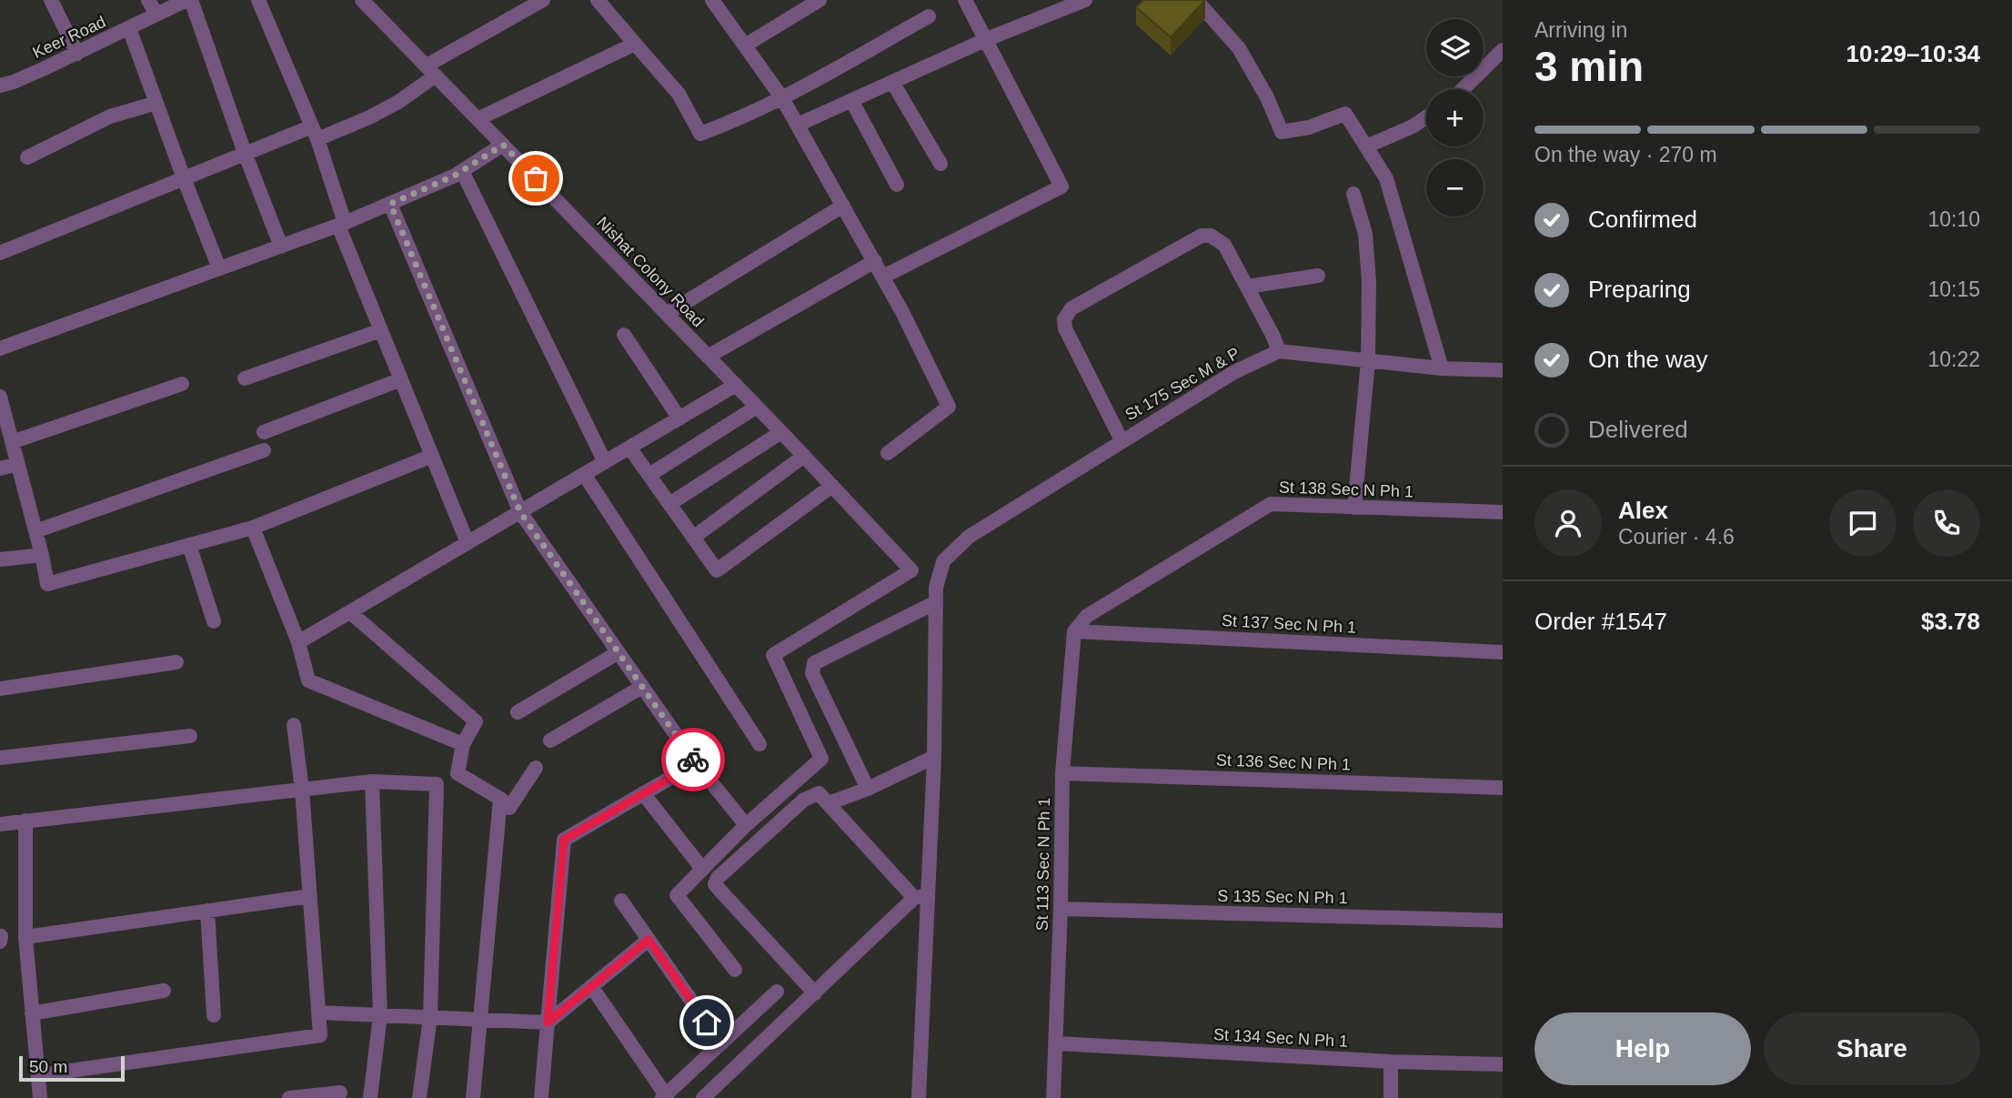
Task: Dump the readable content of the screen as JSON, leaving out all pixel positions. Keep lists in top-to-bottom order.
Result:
{
  "streets": {
    "street": [
      "Keer Road",
      "Nishat Colony Road",
      "St 175 Sec M & P",
      "St 138 Sec N Ph 1",
      "St 137 Sec N Ph 1",
      "St 136 Sec N Ph 1",
      "St 113 Sec N Ph 1",
      "S 135 Sec N Ph 1",
      "St 134 Sec N Ph 1"
    ]
  },
  "crossings": [
    ["St 138 Sec N Ph 1", "St 137 Sec N Ph 1"],
    ["St 138 Sec N Ph 1", "St 113 Sec N Ph 1"],
    ["St 137 Sec N Ph 1", "St 113 Sec N Ph 1"],
    ["St 136 Sec N Ph 1", "St 113 Sec N Ph 1"],
    ["St 113 Sec N Ph 1", "S 135 Sec N Ph 1"],
    ["St 113 Sec N Ph 1", "St 134 Sec N Ph 1"]
  ],
  "scale_bar": "50 m",
  "page": {
    "heading": ["3 min", "Arriving in", "10:29–10:34"],
    "panel": [
      "Alex",
      "Courier · 4.6",
      "Order #1547",
      "$3.78"
    ],
    "map_buttons": ["+", "−"],
    "bar": "On the way · 270 m",
    "list": [
      ["Confirmed", "10:10"],
      ["Preparing", "10:15"],
      ["On the way", "10:22"],
      "Delivered"
    ],
    "buttons": ["Help", "Share"],
    "scale": "50 m"
  }
}
